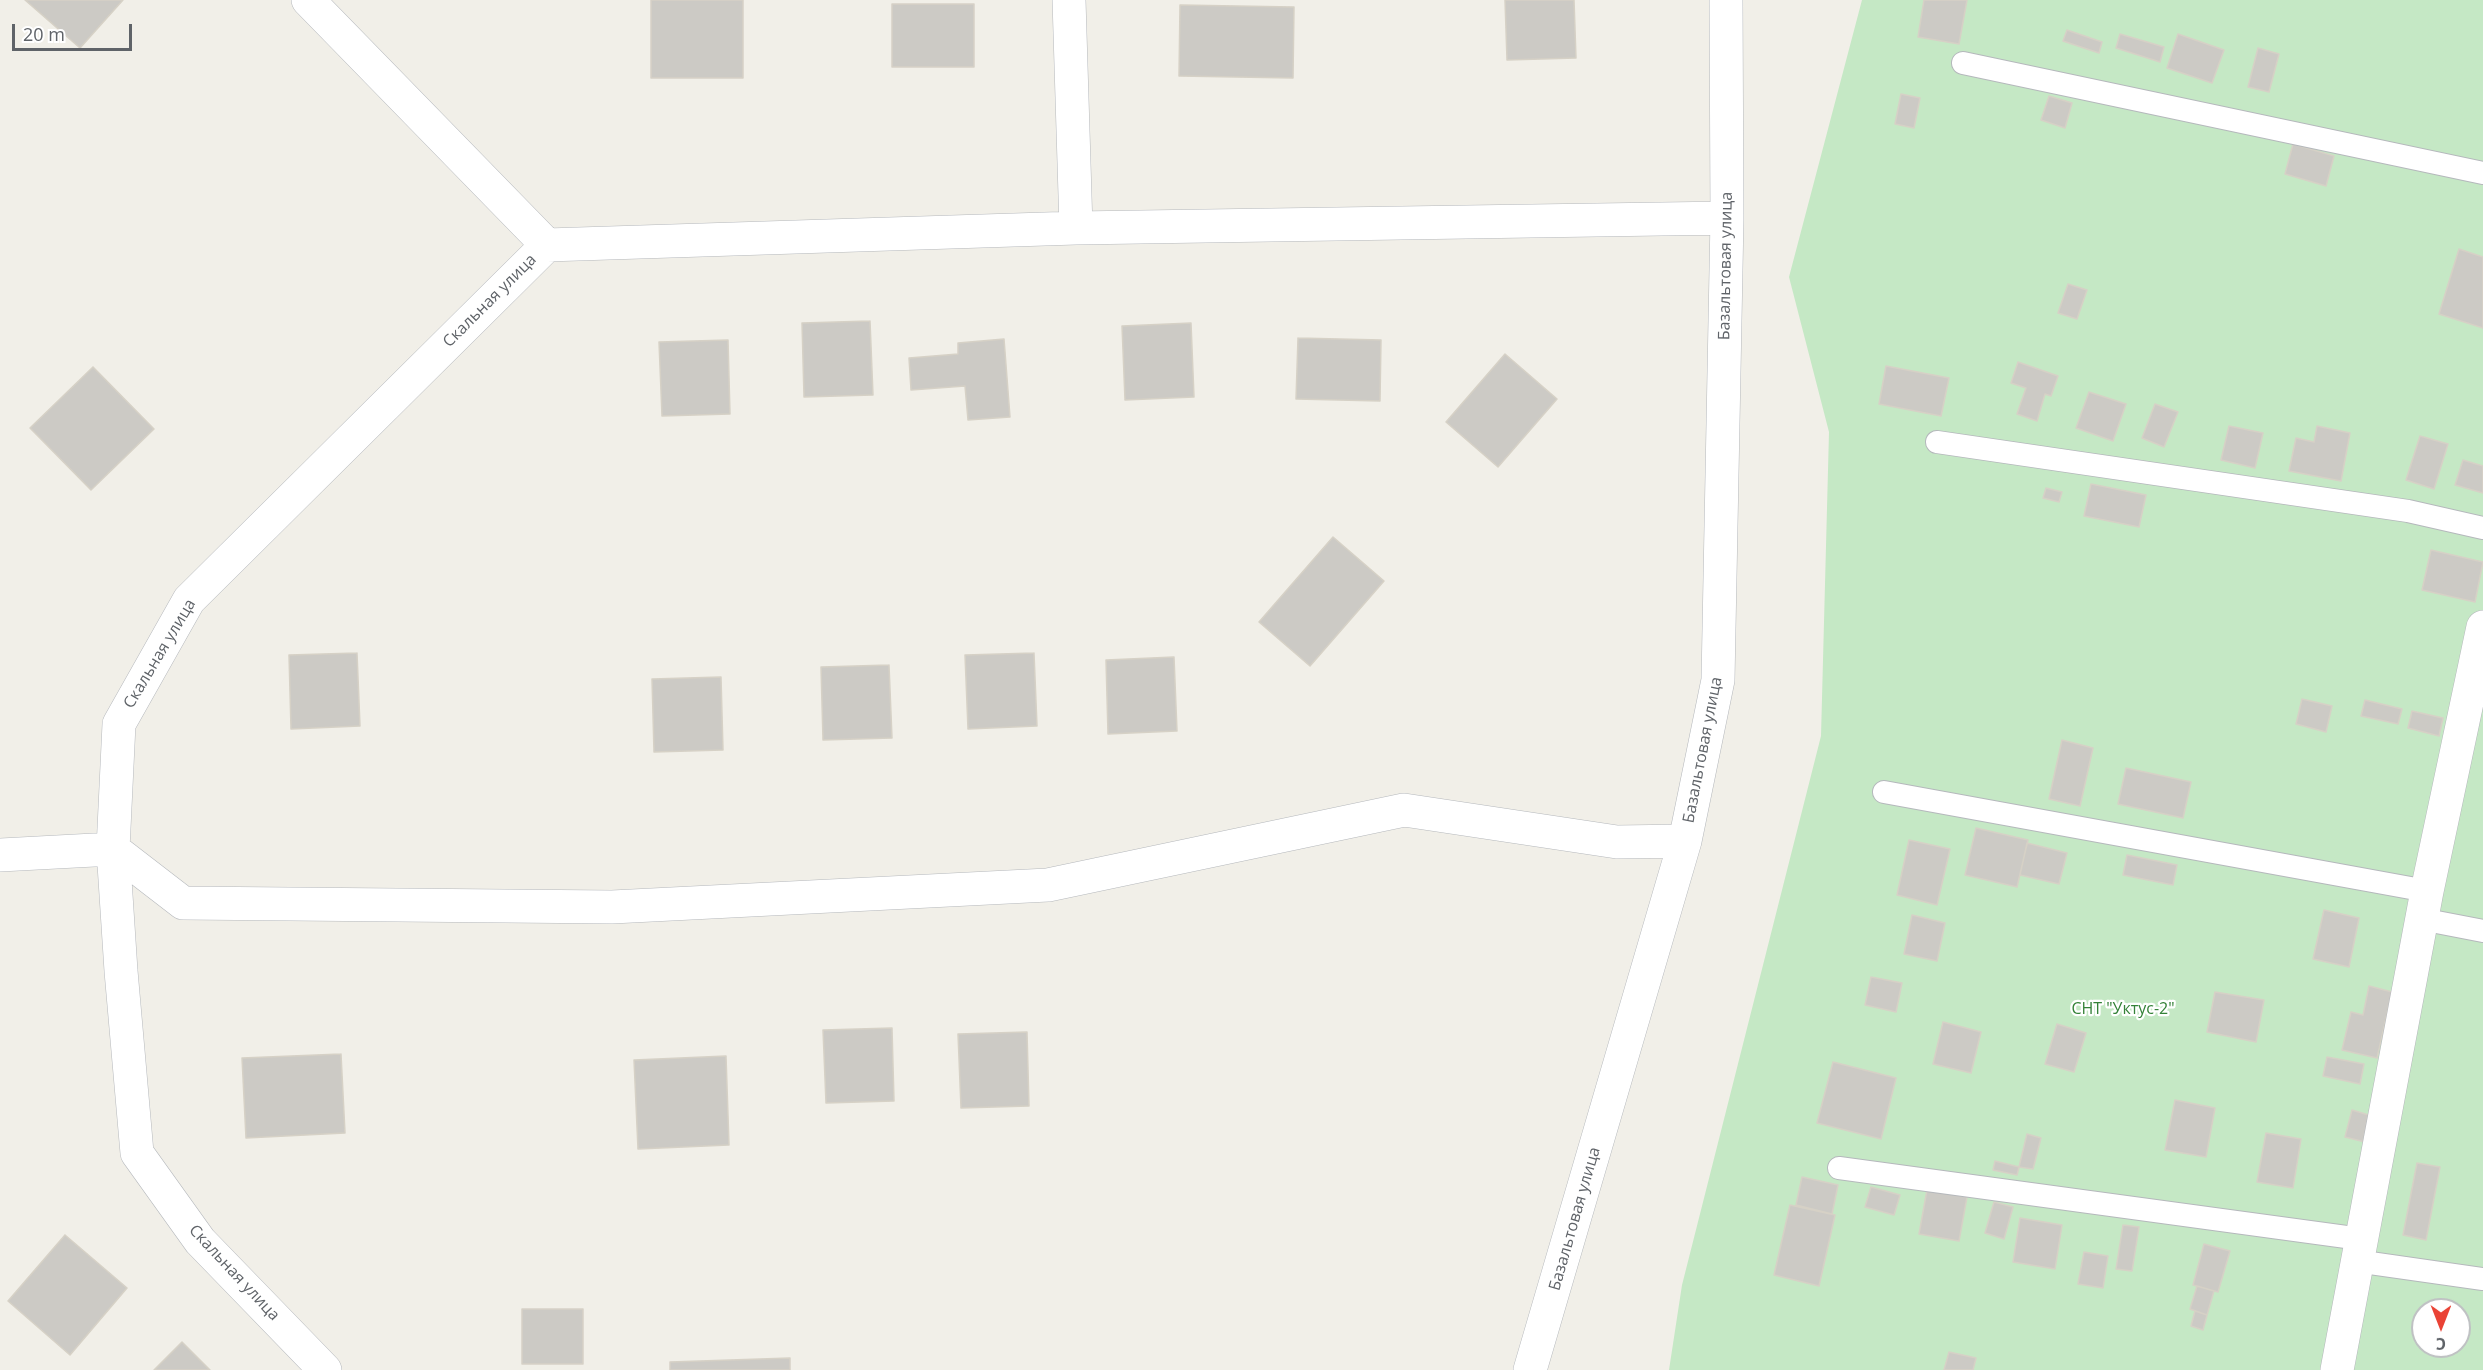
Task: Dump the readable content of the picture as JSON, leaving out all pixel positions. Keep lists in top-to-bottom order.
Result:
{
  "streets": {
    "street": ["Базальтовая улица", "Скальная улица"]
  },
  "parks": ["СНТ \"Уктус-2\""],
  "scale_bar": "20 m",
  "north": "bottom"
}
